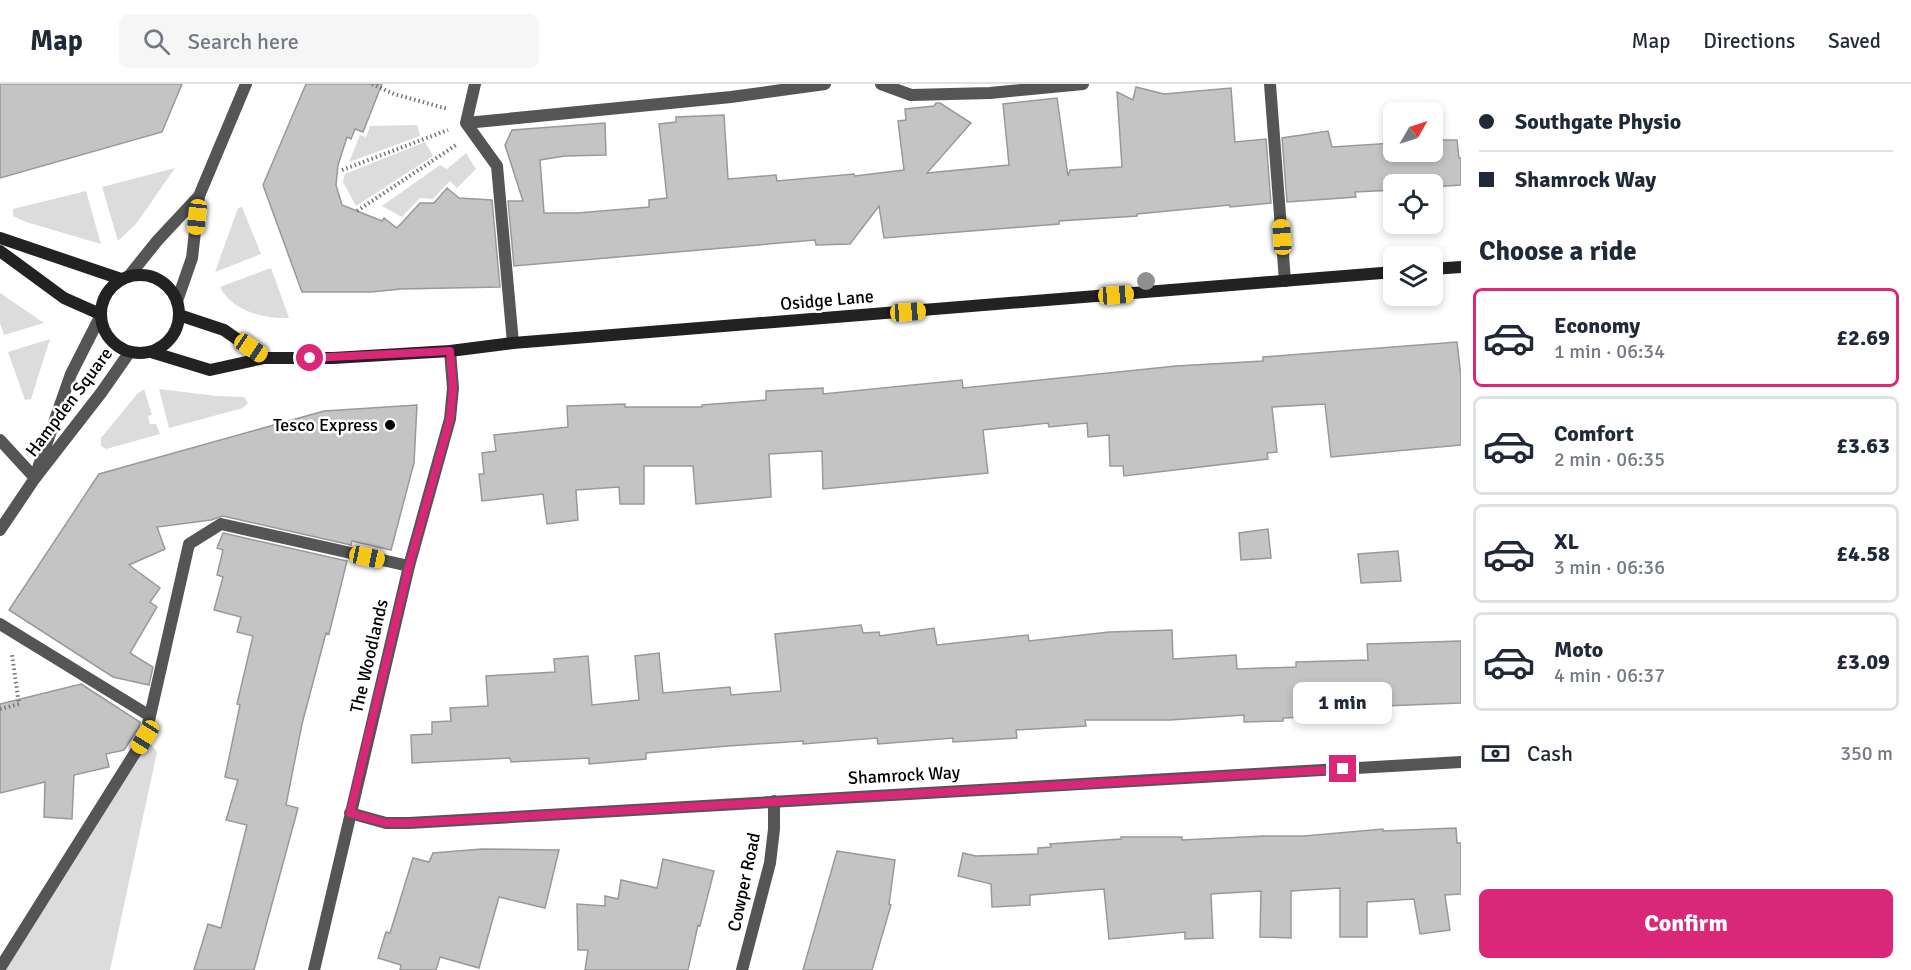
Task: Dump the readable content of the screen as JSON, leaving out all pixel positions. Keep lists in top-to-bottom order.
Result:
{
  "streets": {
    "main road": ["Osidge Lane", "Hampden Square"],
    "street": ["The Woodlands", "Shamrock Way", "Cowper Road"]
  },
  "crossings": [
    ["Osidge Lane", "Hampden Square"],
    ["Osidge Lane", "The Woodlands"],
    ["The Woodlands", "Shamrock Way"],
    ["Shamrock Way", "Cowper Road"]
  ],
  "places": ["Tesco Express"],
  "north": "top right",
  "page": {
    "header": "Map",
    "search": "Search here",
    "nav": ["Map", "Directions", "Saved"],
    "banner": ["Southgate Physio", "Shamrock Way"],
    "heading": "Choose a ride",
    "list": [
      {
        "name": "Economy",
        "note": "1 min · 06:34",
        "value": "£2.69"
      },
      {
        "name": "Comfort",
        "note": "2 min · 06:35",
        "value": "£3.63"
      },
      {
        "name": "XL",
        "note": "3 min · 06:36",
        "value": "£4.58"
      },
      {
        "name": "Moto",
        "note": "4 min · 06:37",
        "value": "£3.09"
      }
    ],
    "bubble": "1 min",
    "pay": ["Cash", "350 m"],
    "buttons": "Confirm"
  }
}
